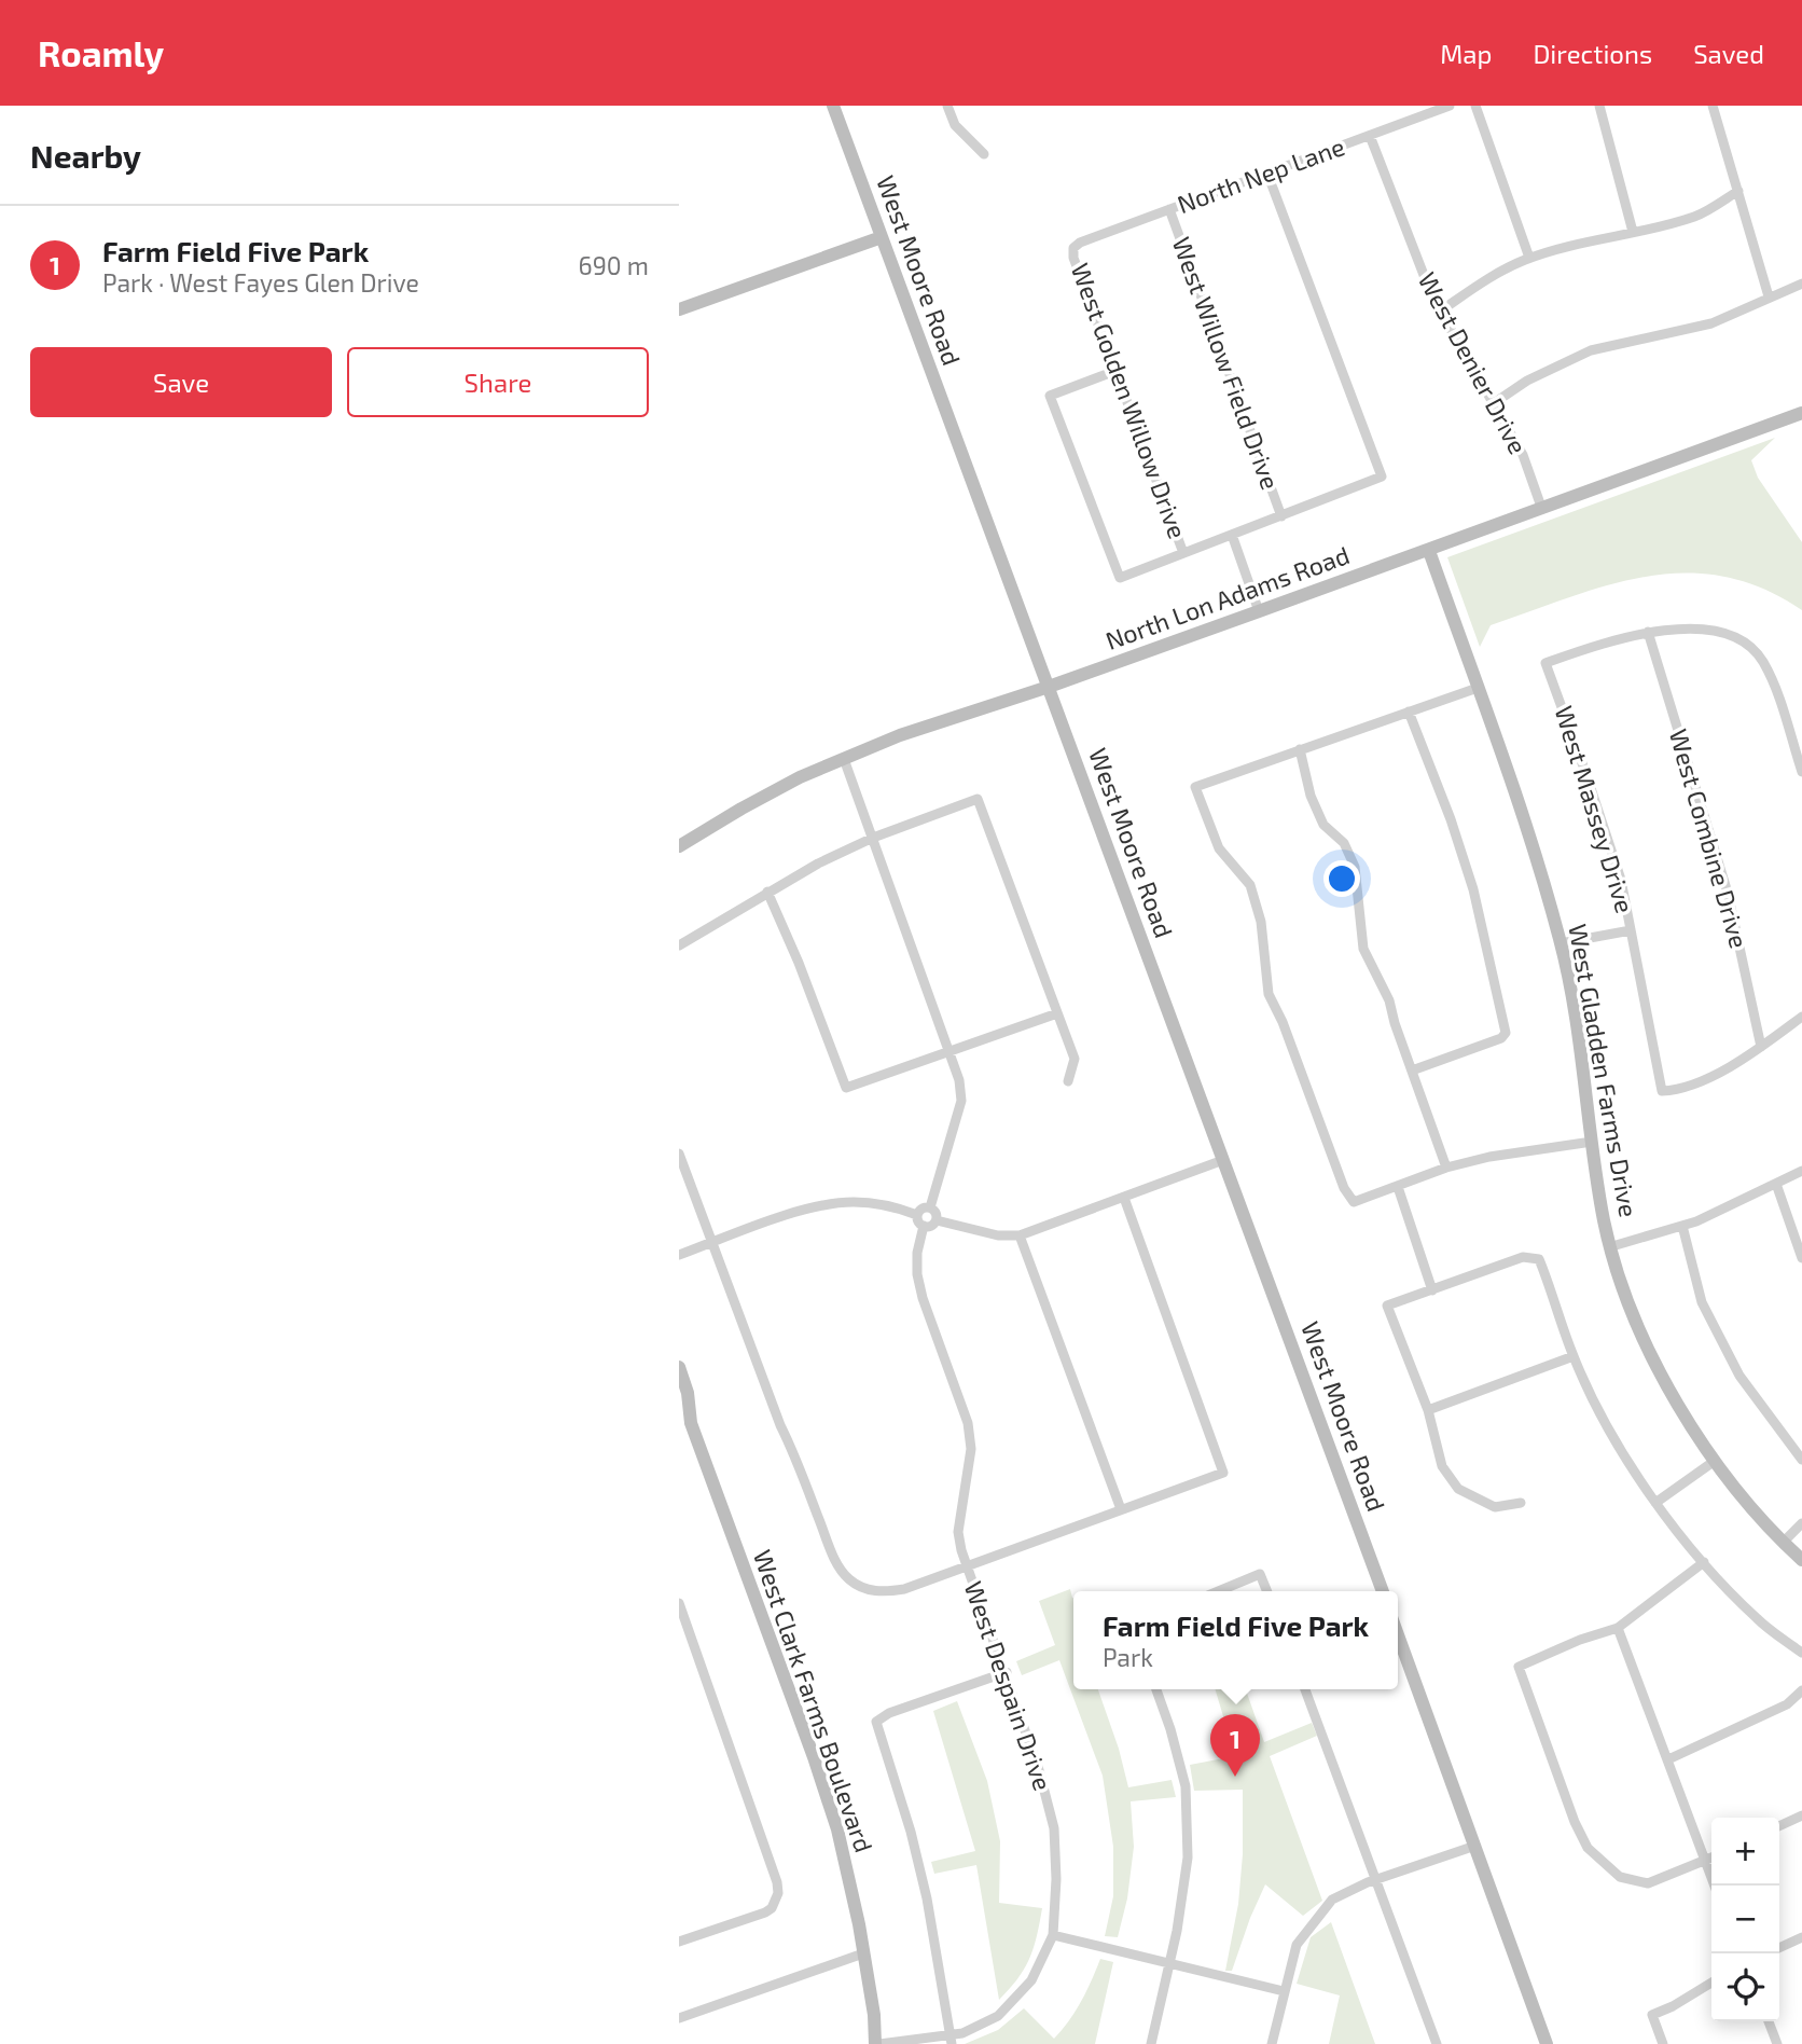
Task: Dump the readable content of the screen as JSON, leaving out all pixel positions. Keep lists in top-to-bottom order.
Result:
{
  "streets": {
    "street": [
      "North Nep Lane",
      "West Moore Road",
      "West Willow Field Drive",
      "West Denier Drive",
      "West Golden Willow Drive",
      "North Lon Adams Road",
      "West Massey Drive",
      "West Combine Drive",
      "West Gladden Farms Drive",
      "West Despain Drive",
      "West Clark Farms Boulevard"
    ]
  },
  "crossings": [
    ["North Nep Lane", "West Willow Field Drive"],
    ["North Nep Lane", "West Denier Drive"],
    ["North Nep Lane", "West Golden Willow Drive"],
    ["West Moore Road", "North Lon Adams Road"],
    ["West Denier Drive", "North Lon Adams Road"],
    ["North Lon Adams Road", "West Gladden Farms Drive"],
    ["West Massey Drive", "West Combine Drive"],
    ["West Despain Drive", "West Clark Farms Boulevard"]
  ],
  "page": {
    "header": "Roamly",
    "nav": ["Map", "Directions", "Saved"],
    "heading": "Nearby",
    "list": [
      {
        "mark": "1",
        "name": "Farm Field Five Park",
        "note": "Park · West Fayes Glen Drive",
        "value": "690 m"
      }
    ],
    "buttons": ["Save", "Share"],
    "popup": ["Farm Field Five Park", "Park"],
    "pins": "1",
    "map_buttons": ["+", "−"]
  }
}
